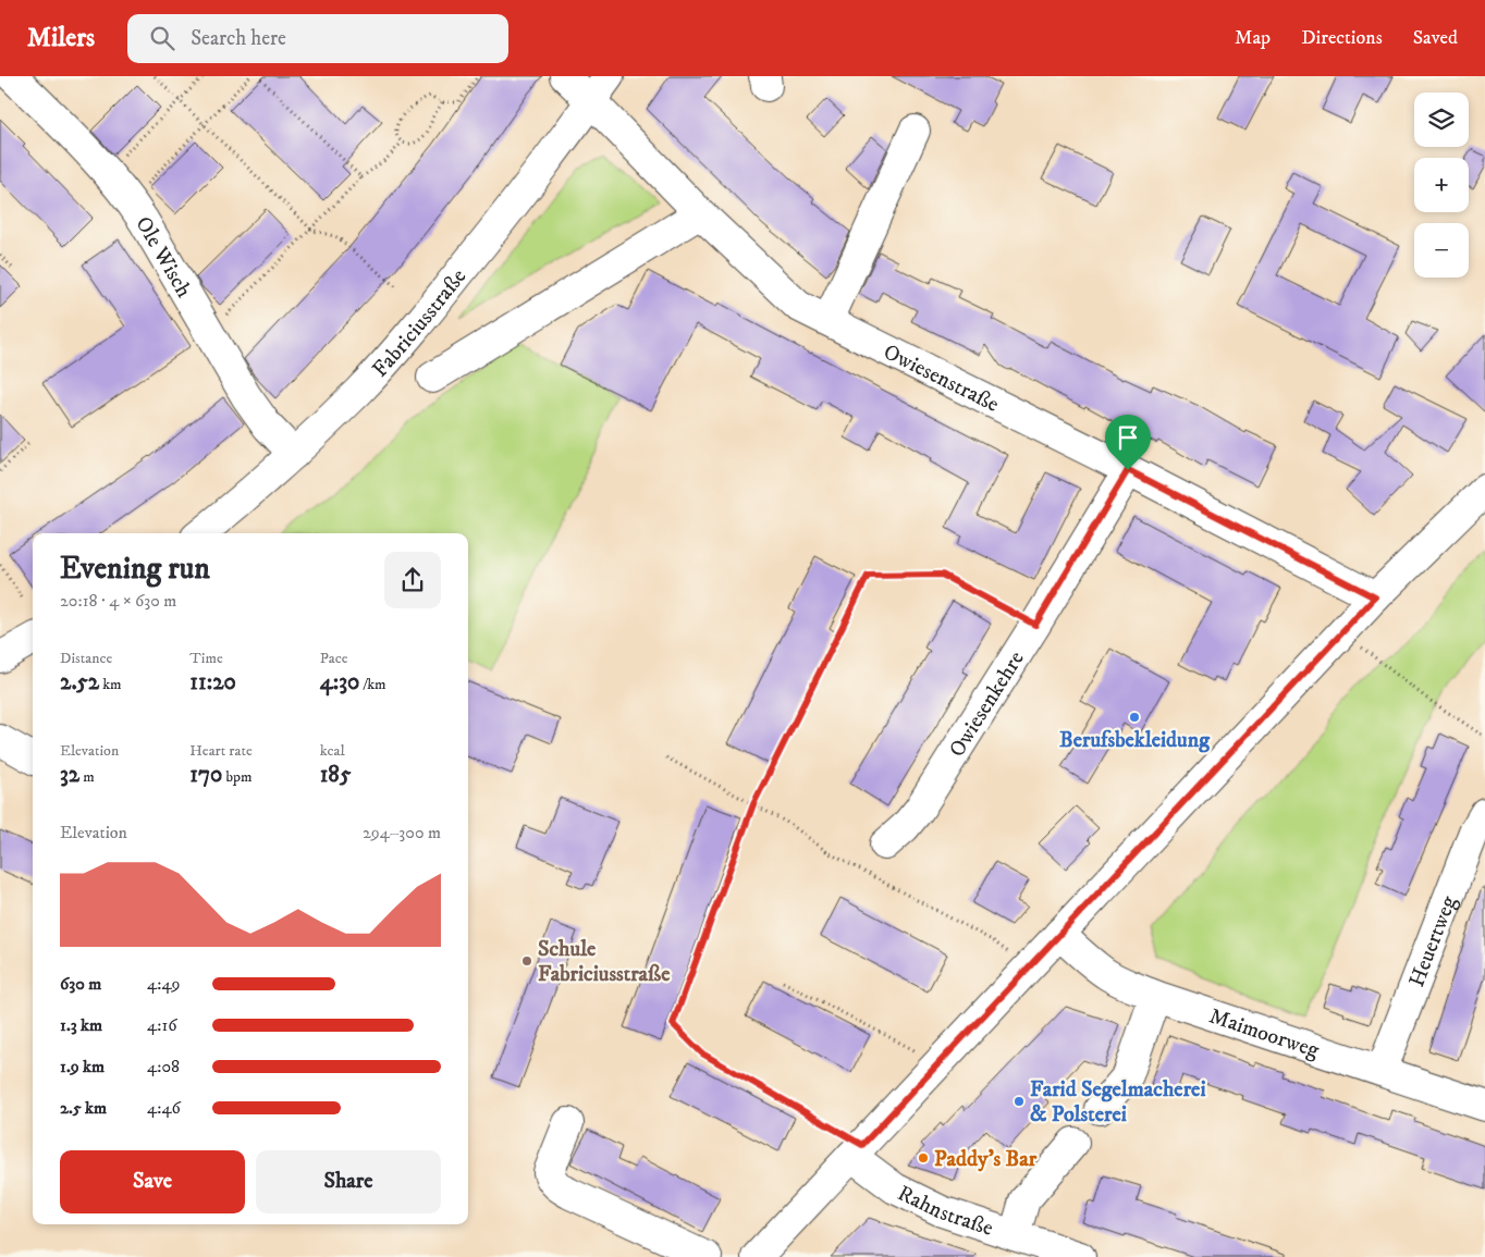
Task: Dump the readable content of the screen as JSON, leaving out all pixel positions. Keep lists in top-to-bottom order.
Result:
{
  "streets": {
    "street": [
      "Ole Wisch",
      "Fabriciusstraße",
      "Owiesenstraße",
      "Owiesenkehre",
      "Heuertweg",
      "Maimoorweg",
      "Rahnstraße"
    ]
  },
  "crossings": [
    ["Ole Wisch", "Fabriciusstraße"],
    ["Fabriciusstraße", "Owiesenstraße"],
    ["Owiesenstraße", "Owiesenkehre"],
    ["Heuertweg", "Maimoorweg"]
  ],
  "places": [
    "Berufsbekleidung",
    "Schule Fabriciusstraße",
    "Farid Segelmacherei & Polsterei",
    "Paddy's Bar"
  ],
  "page": {
    "header": "Milers",
    "search": "Search here",
    "nav": ["Map", "Directions", "Saved"],
    "map_buttons": ["+", "−"],
    "heading": ["Evening run", "20:18 · 4 × 630 m"],
    "stats": [
      ["Distance", "2.52 km"],
      ["Time", "11:20"],
      ["Pace", "4:30 /km"],
      ["Elevation", "32 m"],
      ["Heart rate", "170 bpm"],
      ["kcal", "185"]
    ],
    "chart": ["Elevation", "294–300 m"],
    "list": [
      {
        "name": "630 m",
        "note": "4:49"
      },
      {
        "name": "1.3 km",
        "note": "4:16"
      },
      {
        "name": "1.9 km",
        "note": "4:08"
      },
      {
        "name": "2.5 km",
        "note": "4:46"
      }
    ],
    "buttons": ["Save", "Share"]
  }
}
